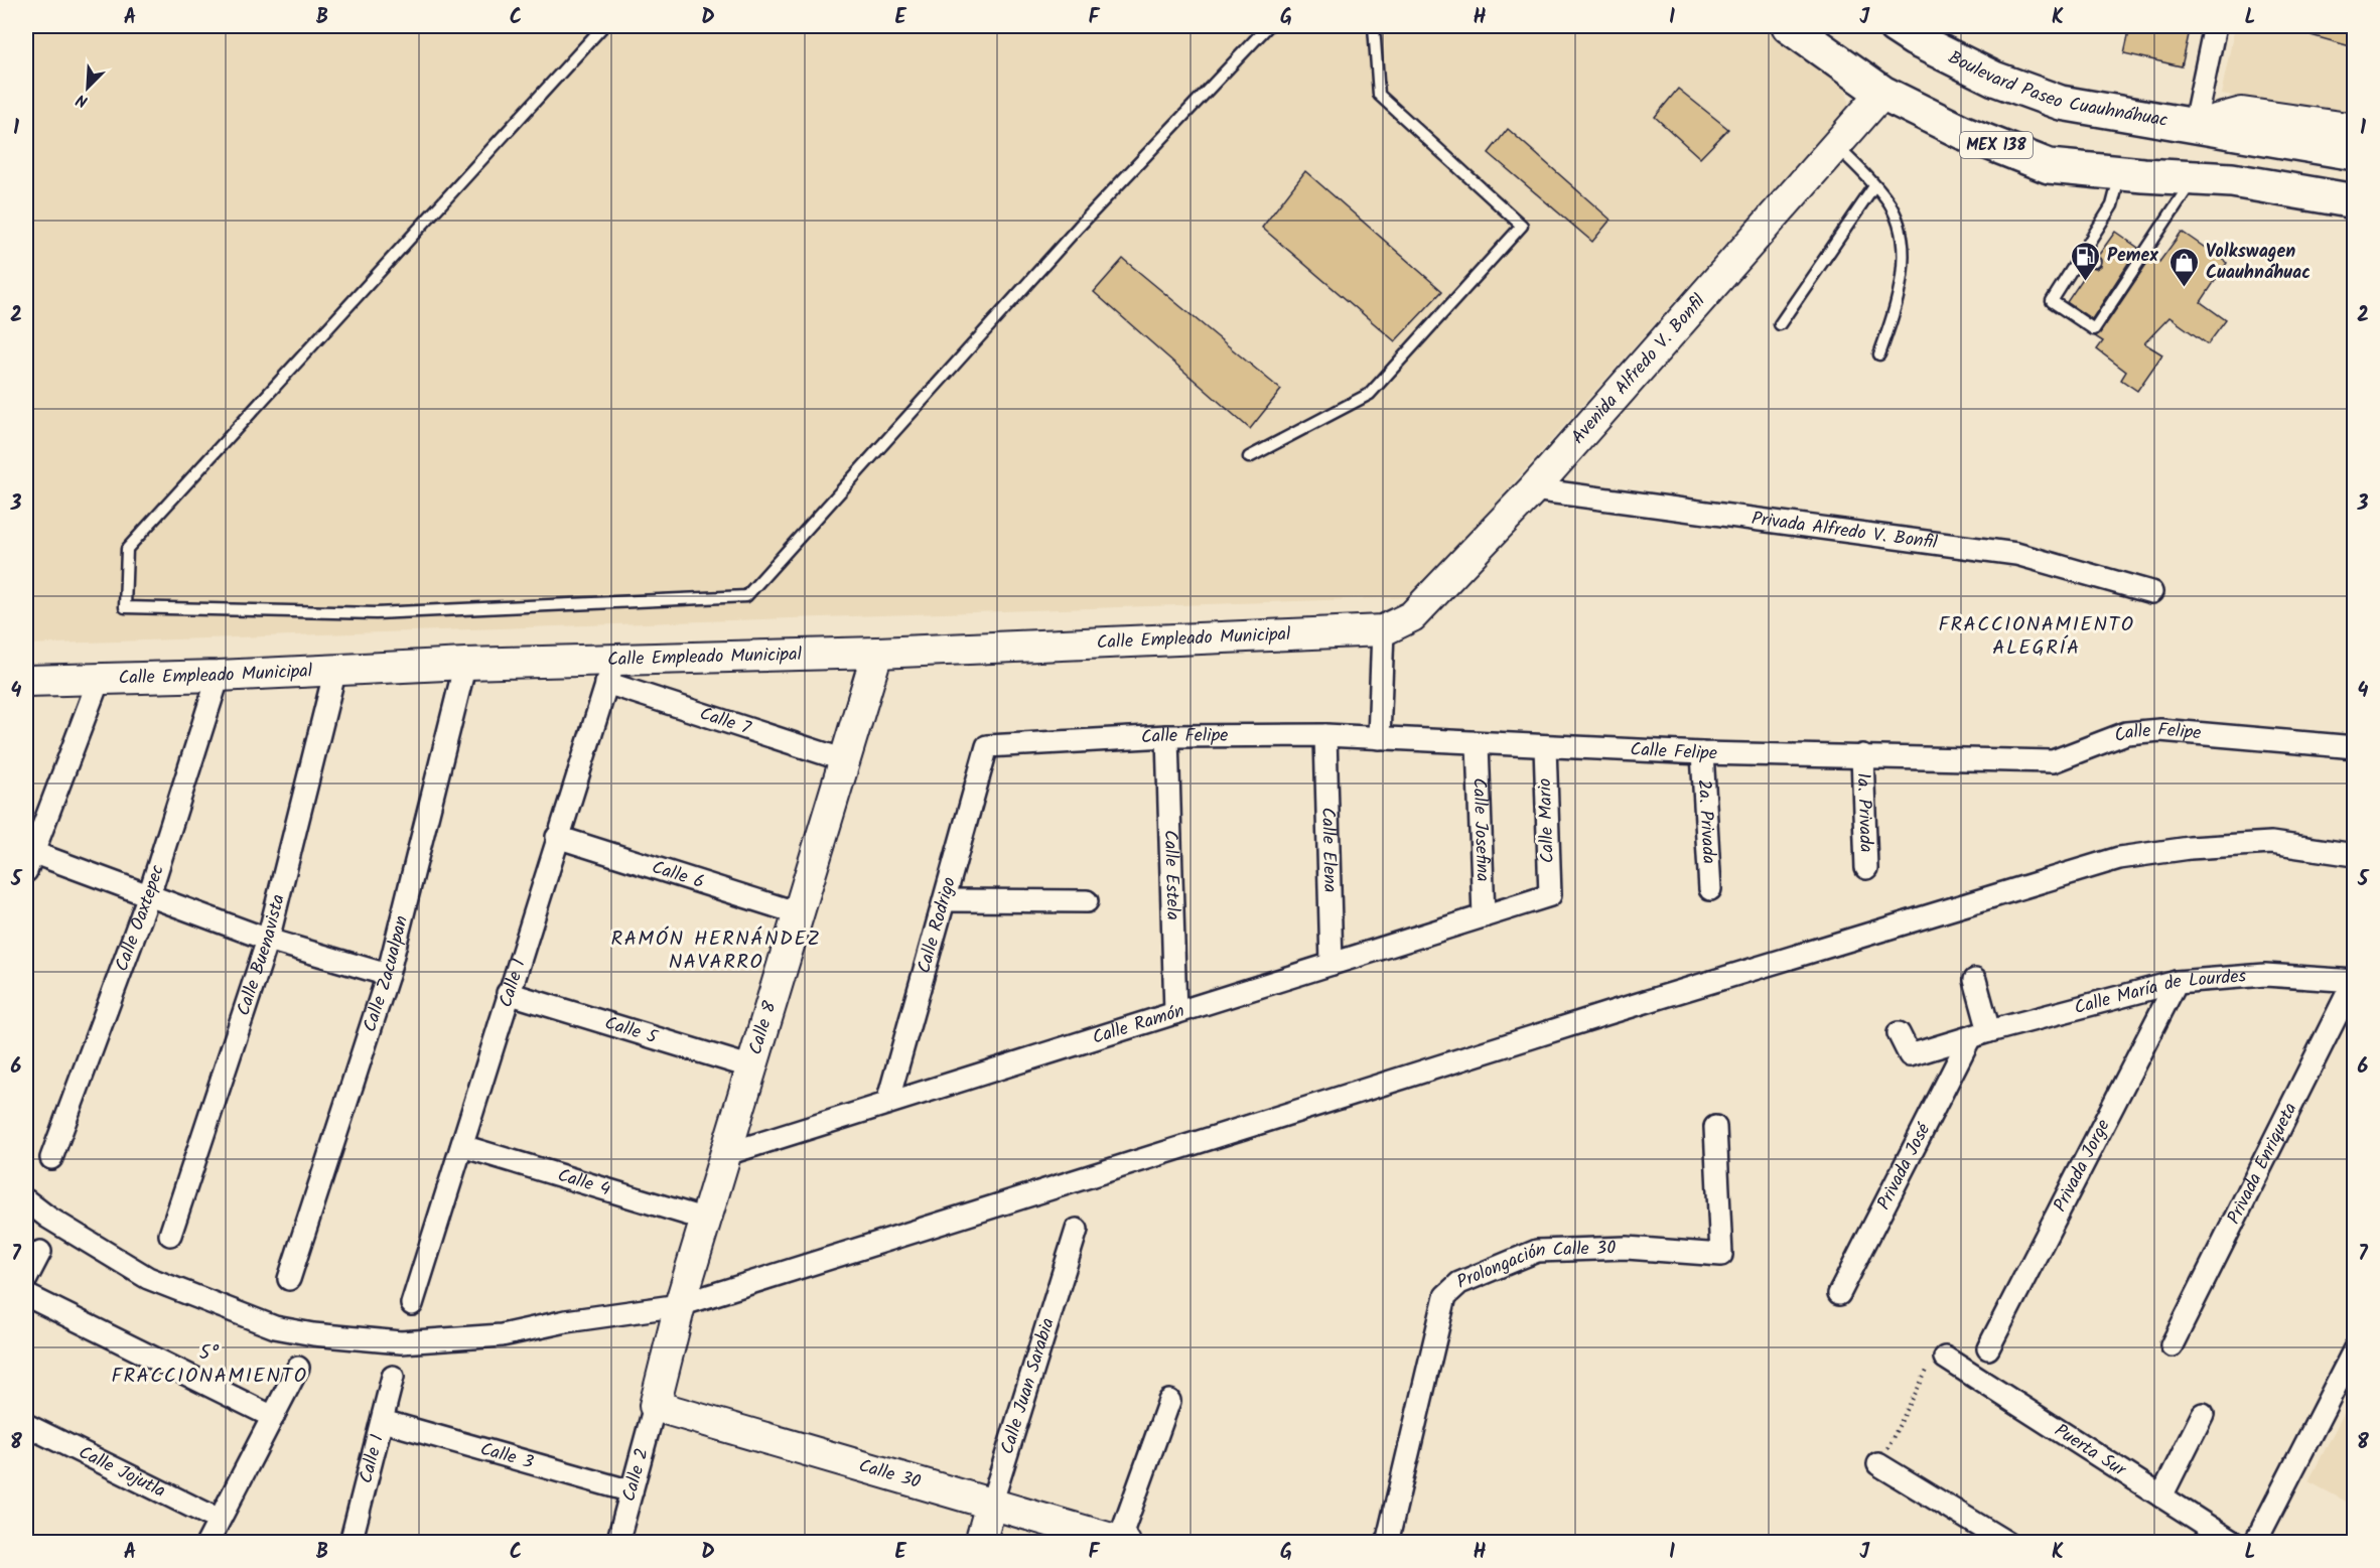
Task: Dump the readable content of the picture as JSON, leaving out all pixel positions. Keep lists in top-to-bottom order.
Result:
{
  "streets": {
    "main road": ["Boulevard Paseo Cuauhnáhuac", "MEX 138"],
    "street": [
      "Avenida Alfredo V. Bonfil",
      "Privada Alfredo V. Bonfil",
      "Calle Empleado Municipal",
      "Calle 7",
      "Calle Felipe",
      "1a. Privada",
      "Calle Mario",
      "2a. Privada",
      "Calle Josefina",
      "Calle Elena",
      "Calle Estela",
      "Calle 6",
      "Calle Oaxtepec",
      "Calle Rodrigo",
      "Calle Buenavista",
      "Calle Zacualpan",
      "Calle 1",
      "Calle María de Lourdes",
      "Calle Ramón",
      "Calle 8",
      "Calle 5",
      "Privada Enriqueta",
      "Privada José",
      "Privada Jorge",
      "Calle 4",
      "Prolongación Calle 30",
      "Calle Juan Sarabia",
      "Puerta Sur",
      "Calle 3",
      "Calle Jojutla",
      "Calle 2",
      "Calle 30"
    ]
  },
  "crossings": [
    ["MEX 138", "Avenida Alfredo V. Bonfil"],
    ["Avenida Alfredo V. Bonfil", "Privada Alfredo V. Bonfil"],
    ["Avenida Alfredo V. Bonfil", "Calle Empleado Municipal"],
    ["Calle Empleado Municipal", "Calle 7"],
    ["Calle Empleado Municipal", "Calle Oaxtepec"],
    ["Calle Empleado Municipal", "Calle Buenavista"],
    ["Calle Empleado Municipal", "Calle Zacualpan"],
    ["Calle Empleado Municipal", "Calle 1"],
    ["Calle Empleado Municipal", "Calle 8"],
    ["Calle 7", "Calle 1"],
    ["Calle 7", "Calle 8"],
    ["Calle Felipe", "1a. Privada"],
    ["Calle Felipe", "Calle Mario"],
    ["Calle Felipe", "2a. Privada"],
    ["Calle Felipe", "Calle Josefina"],
    ["Calle Felipe", "Calle Elena"],
    ["Calle Felipe", "Calle Estela"],
    ["Calle Felipe", "Calle Rodrigo"],
    ["Calle Mario", "Calle Ramón"],
    ["Calle Josefina", "Calle Ramón"],
    ["Calle Elena", "Calle Ramón"],
    ["Calle Estela", "Calle Ramón"],
    ["Calle 6", "Calle 1"],
    ["Calle 6", "Calle 8"],
    ["Calle Rodrigo", "Calle Ramón"],
    ["Calle 1", "Calle 5"],
    ["Calle 1", "Calle 4"],
    ["Calle 1", "Calle 3"],
    ["Calle María de Lourdes", "Privada Enriqueta"],
    ["Calle María de Lourdes", "Privada José"],
    ["Calle María de Lourdes", "Privada Jorge"],
    ["Calle Ramón", "Calle 8"],
    ["Calle 8", "Calle 5"],
    ["Calle 8", "Calle 4"],
    ["Calle 8", "Calle 2"],
    ["Calle 8", "Calle 30"],
    ["Calle Juan Sarabia", "Calle 30"],
    ["Calle 3", "Calle 2"],
    ["Calle 2", "Calle 30"]
  ],
  "districts": ["FRACCIONAMIENTO ALEGRÍA", "RAMÓN HERNÁNDEZ NAVARRO", "5° FRACCIONAMIENTO"],
  "places": {
    "fuel station": ["Pemex"],
    "shop": ["Volkswagen Cuauhnáhuac"]
  },
  "north": "bottom left",
  "grid": {
    "columns": [
      "A",
      "B",
      "C",
      "D",
      "E",
      "F",
      "G",
      "H",
      "I",
      "J",
      "K",
      "L"
    ],
    "rows": [
      "1",
      "2",
      "3",
      "4",
      "5",
      "6",
      "7",
      "8"
    ]
  }
}
